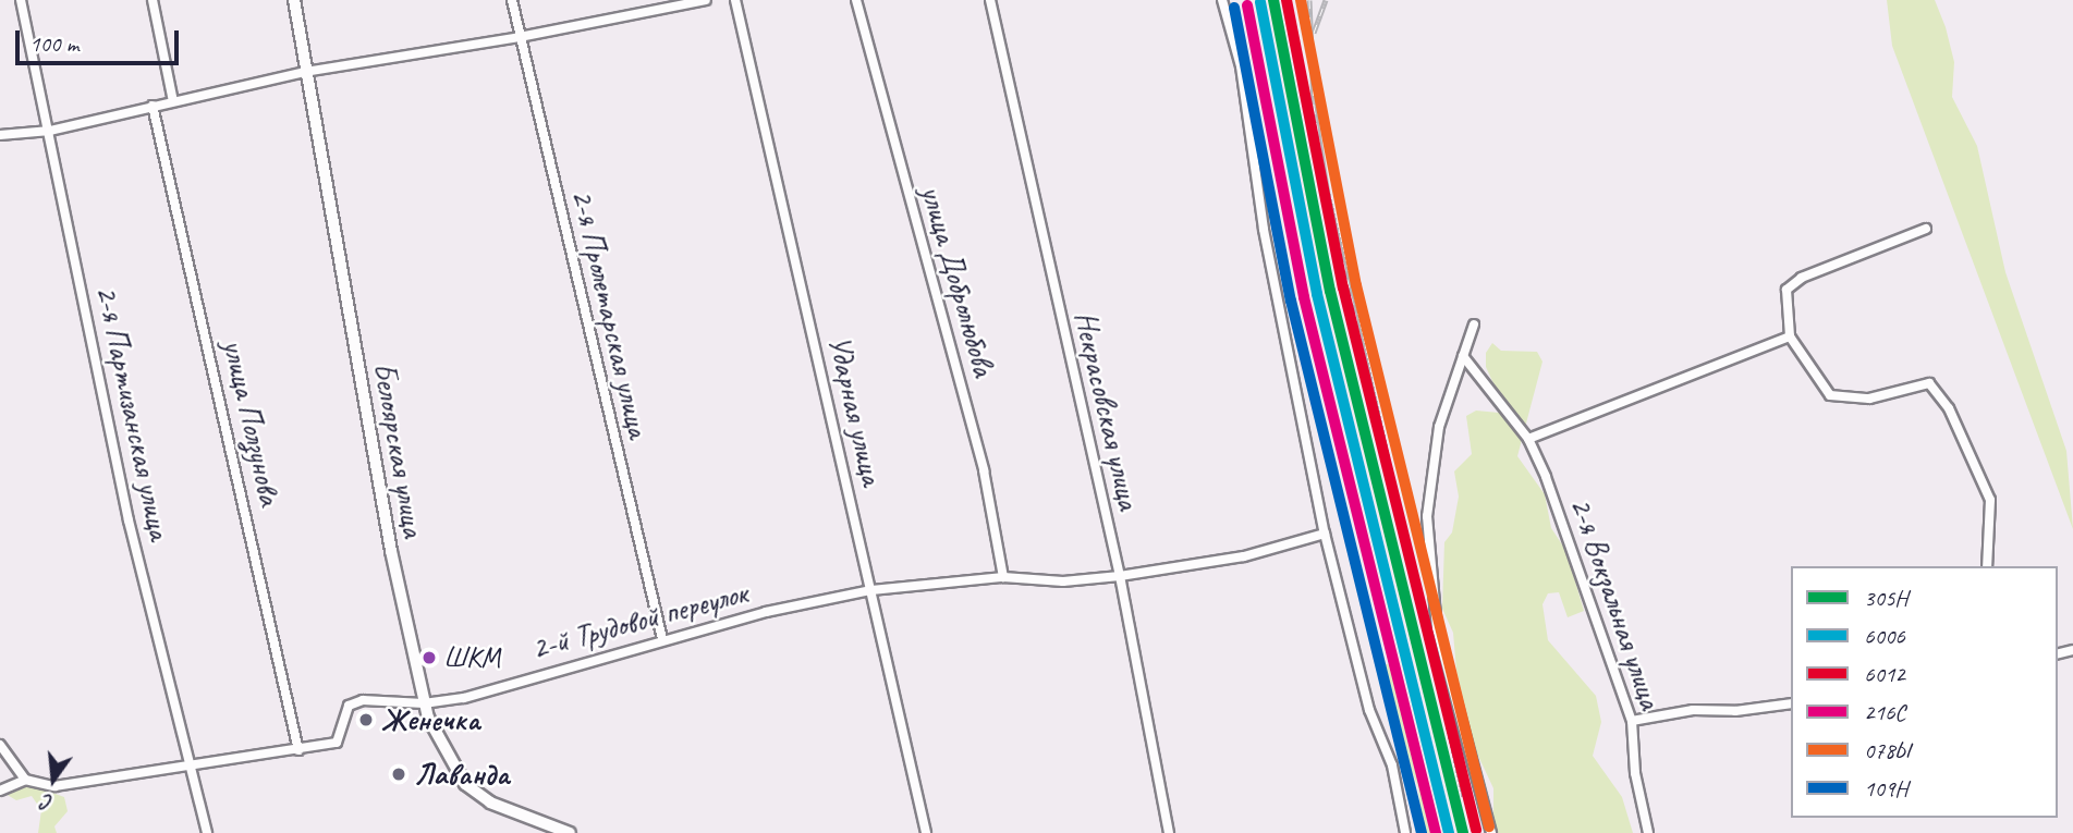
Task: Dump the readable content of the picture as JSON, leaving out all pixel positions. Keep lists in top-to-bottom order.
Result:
{
  "streets": {
    "street": [
      "улица Добролюбова",
      "2-я Пролетарская улица",
      "Ударная улица",
      "Некрасовская улица",
      "2-я Партизанская улица",
      "улица Ползунова",
      "Белоярская улица",
      "2-я Вокзальная улица",
      "2-й Трудовой переулок"
    ]
  },
  "crossings": [
    ["улица Добролюбова", "2-й Трудовой переулок"],
    ["2-я Пролетарская улица", "2-й Трудовой переулок"],
    ["Ударная улица", "2-й Трудовой переулок"],
    ["Некрасовская улица", "2-й Трудовой переулок"],
    ["2-я Партизанская улица", "2-й Трудовой переулок"],
    ["улица Ползунова", "2-й Трудовой переулок"],
    ["Белоярская улица", "2-й Трудовой переулок"]
  ],
  "places": ["ШКМ", "Женечка", "Лаванда"],
  "lines": [
    "transit line 305Н",
    "transit line 6012",
    "transit line 078Ы",
    "transit line 6006",
    "transit line 216С",
    "transit line 109Н"
  ],
  "legend": [
    "305Н",
    "6006",
    "6012",
    "216С",
    "078Ы",
    "109Н"
  ],
  "scale_bar": "100 m",
  "north": "bottom"
}
